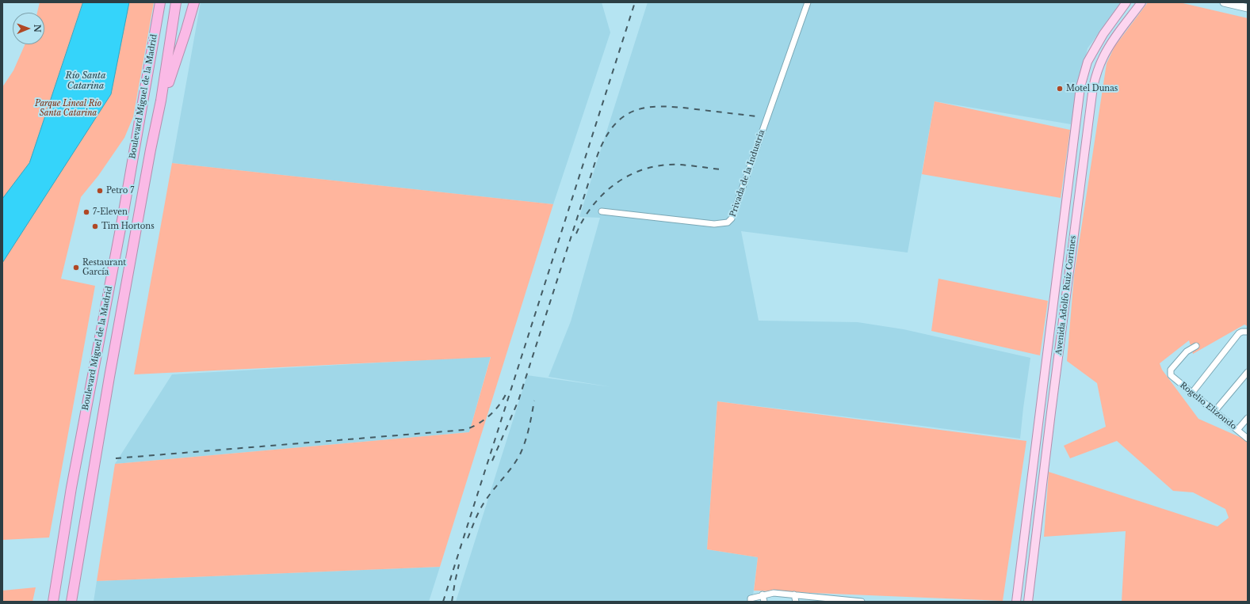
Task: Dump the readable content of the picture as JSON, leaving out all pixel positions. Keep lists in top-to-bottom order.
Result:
{
  "streets": {
    "highway": ["Boulevard Miguel de la Madrid"],
    "main road": ["Avenida Adolfo Ruíz Cortines"],
    "street": ["Privada de la Industria", "Rogelio Elizondo"]
  },
  "water": ["Río Santa Catarina"],
  "parks": ["Parque Lineal Río Santa Catarina"],
  "places": [
    "Motel Dunas",
    "Petro 7",
    "7-Eleven",
    "Tim Hortons",
    "Restaurant García"
  ],
  "north": "right"
}
